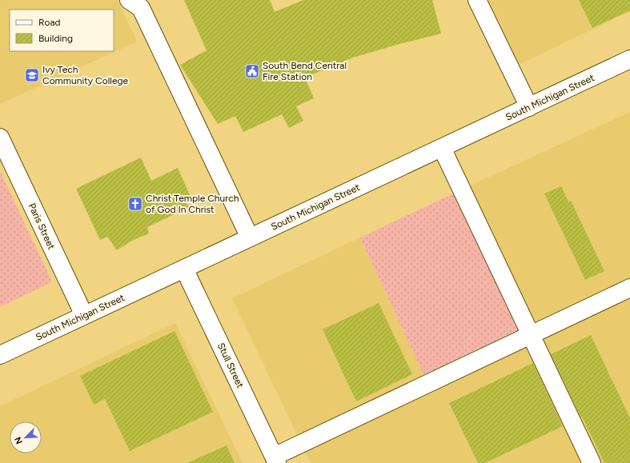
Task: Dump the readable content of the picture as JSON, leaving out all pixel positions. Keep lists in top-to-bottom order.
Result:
{
  "streets": {
    "main road": ["South Michigan Street", "Paris Street", "Stull Street"]
  },
  "crossings": [
    ["South Michigan Street", "Paris Street"],
    ["South Michigan Street", "Stull Street"]
  ],
  "places": {
    "public building": ["South Bend Central Fire Station"],
    "school or university": ["Ivy Tech Community College"],
    "church": ["Christ Temple Church of God In Christ"]
  },
  "legend": ["Road", "Building"],
  "north": "bottom left"
}
